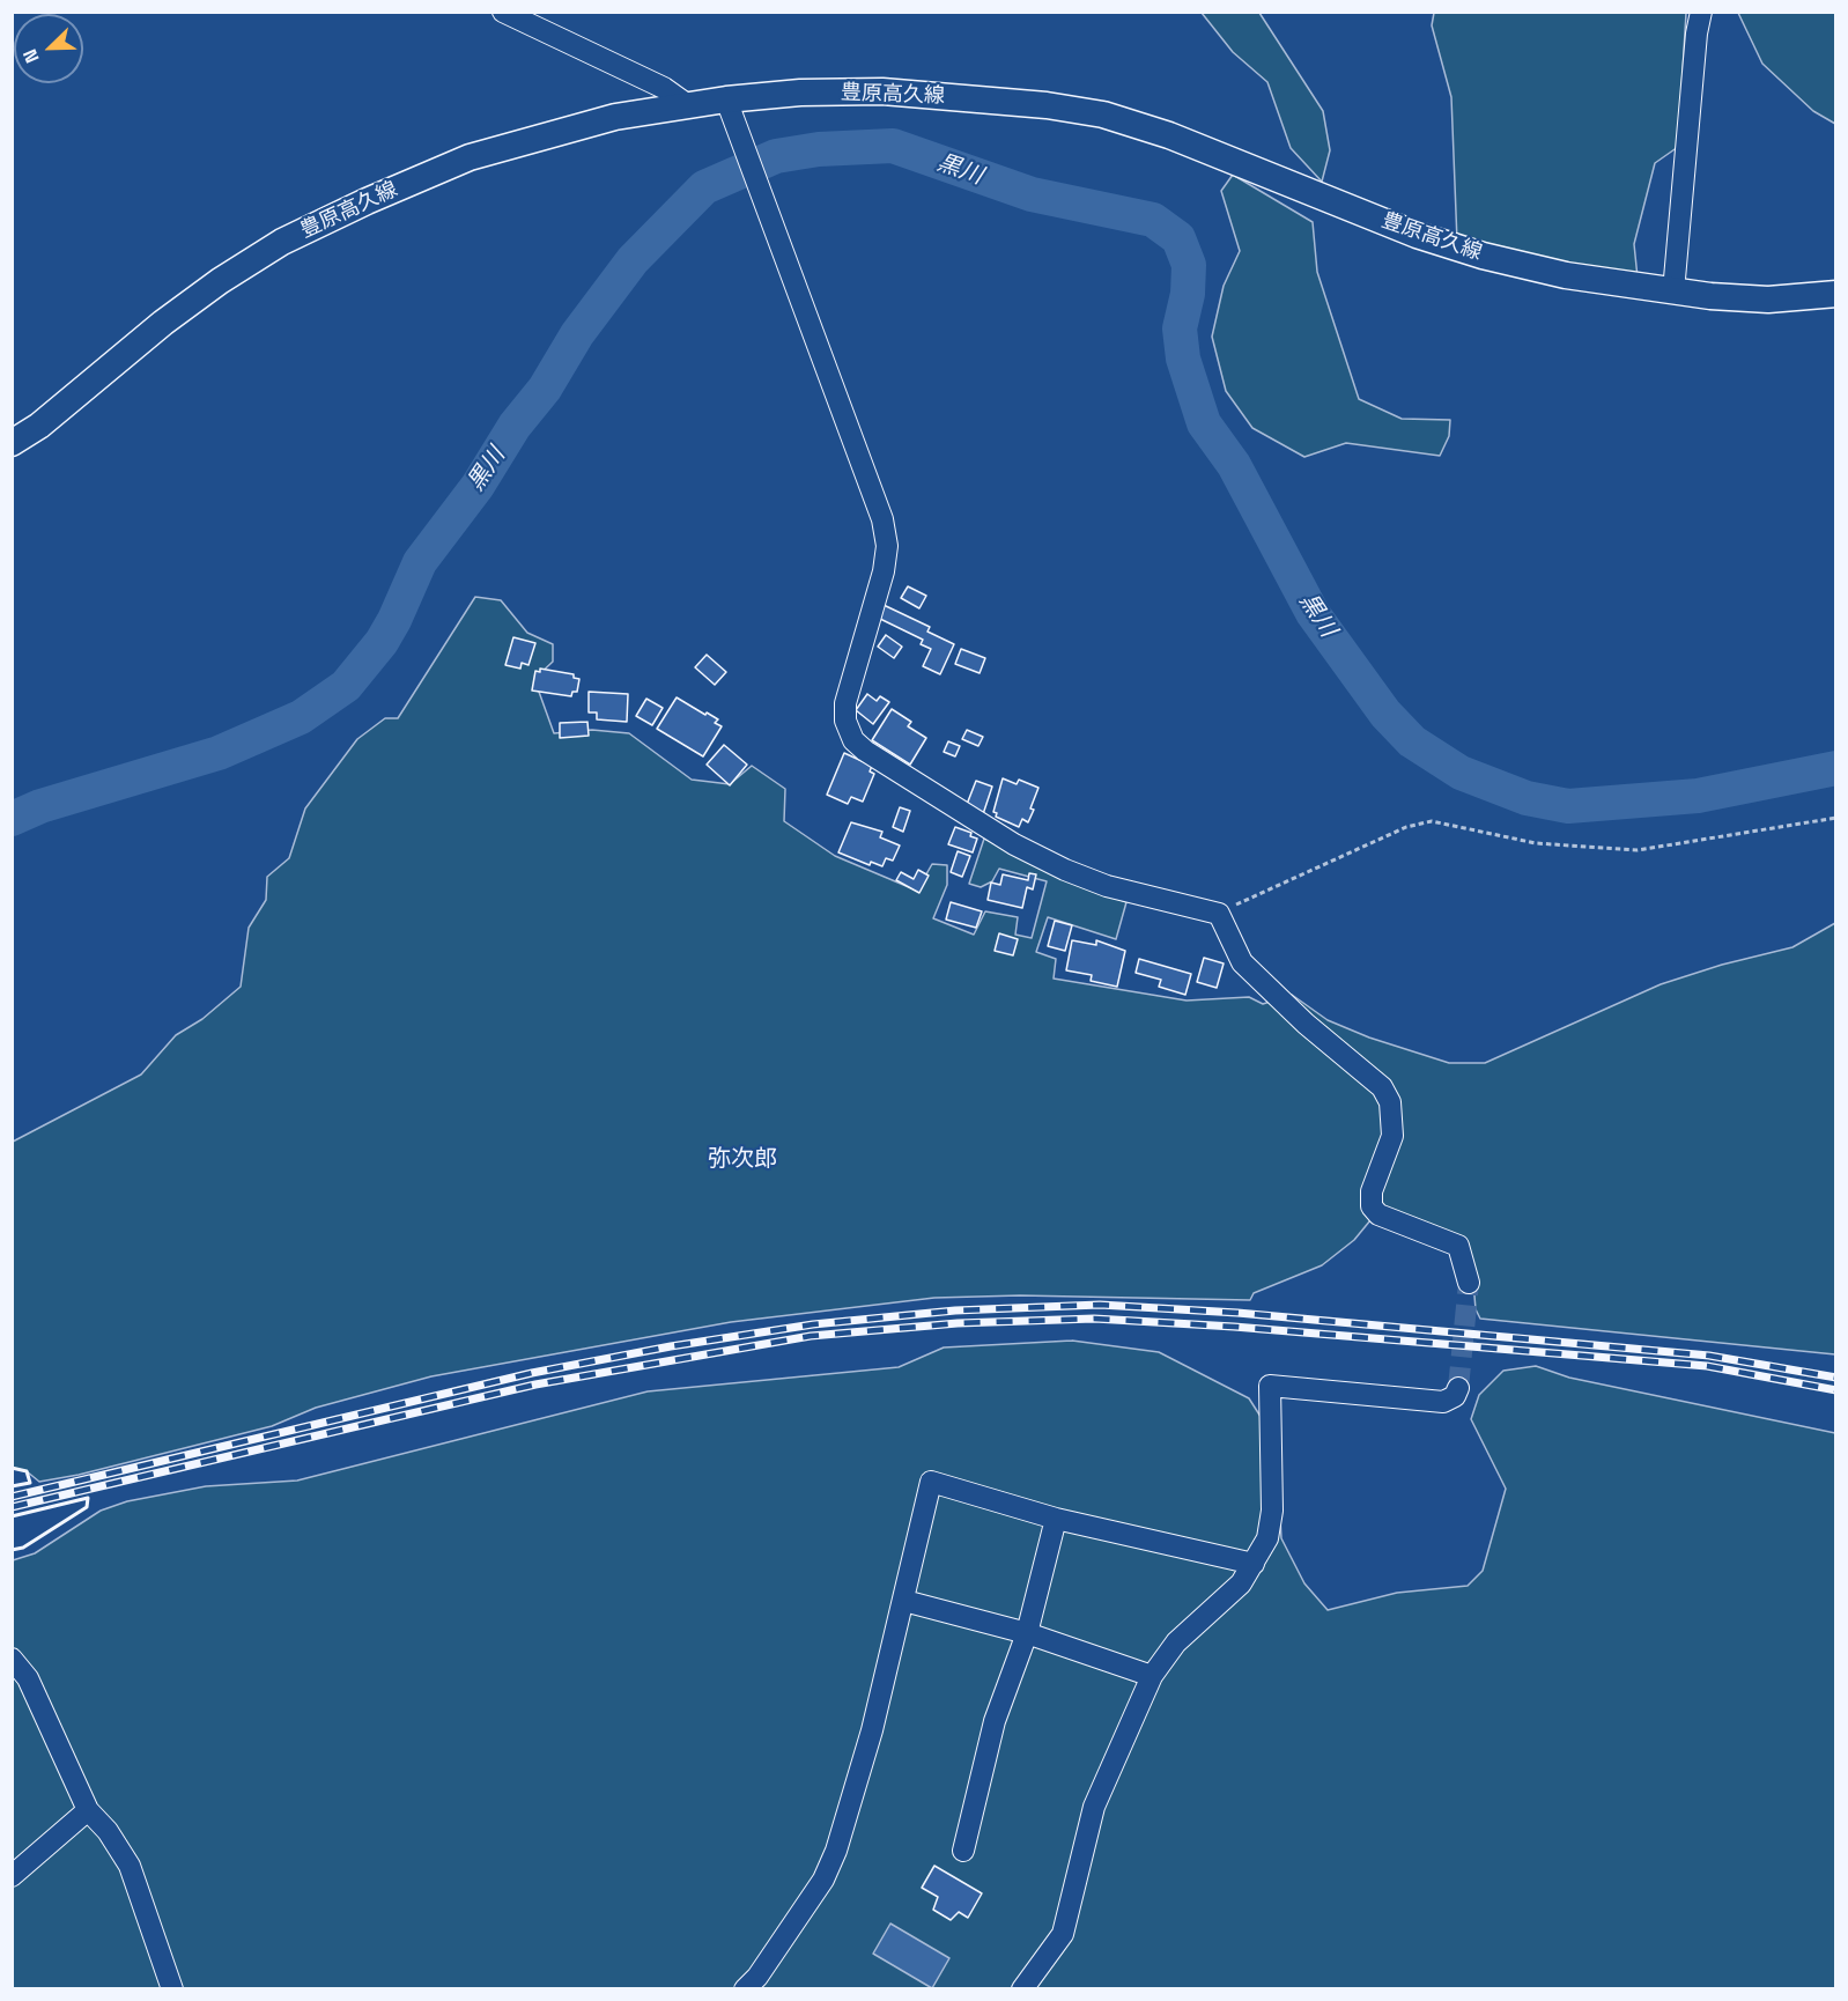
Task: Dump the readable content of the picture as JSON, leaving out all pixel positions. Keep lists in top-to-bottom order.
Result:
{
  "streets": {
    "main road": ["豊原高久線"]
  },
  "districts": ["弥次郎"],
  "water": ["黒川"],
  "north": "bottom left"
}
